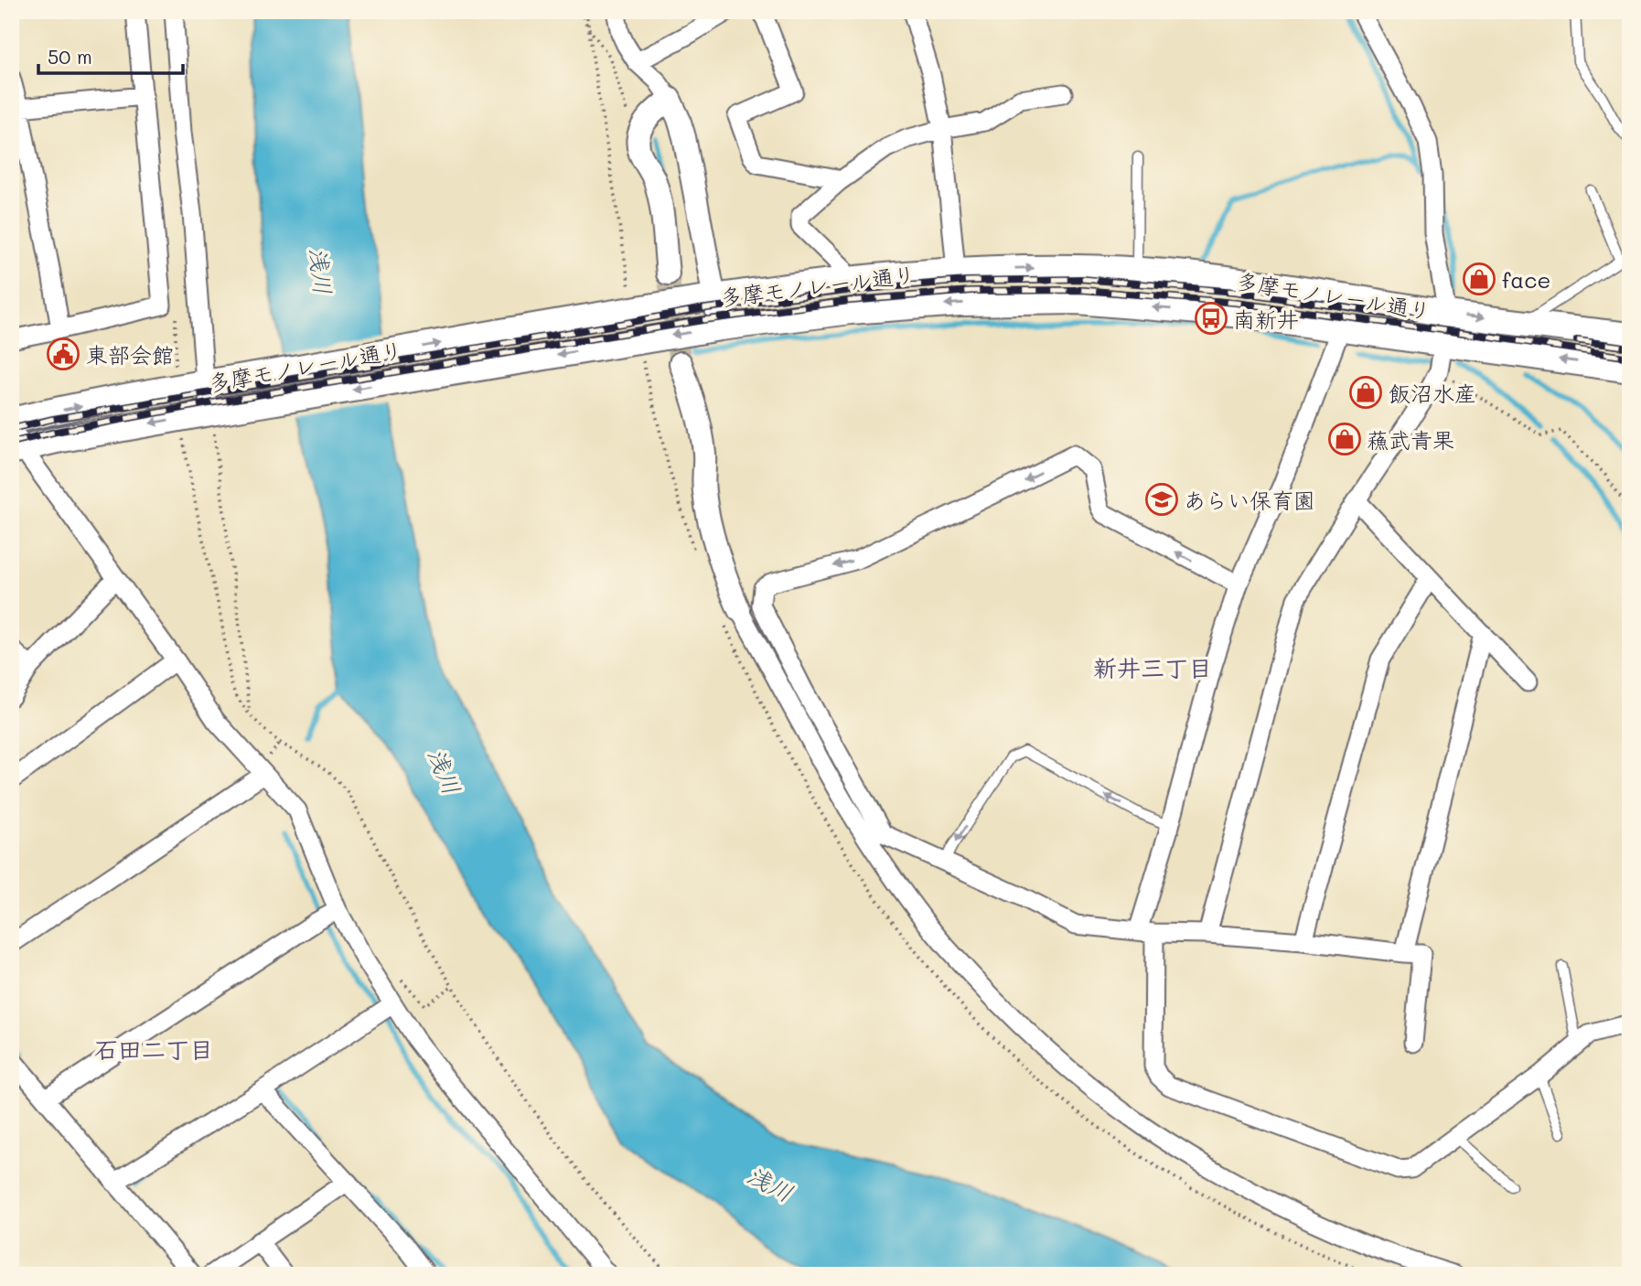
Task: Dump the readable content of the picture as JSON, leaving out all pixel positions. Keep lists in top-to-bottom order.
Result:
{
  "streets": {
    "main road": ["多摩モノレール通り"]
  },
  "districts": ["新井三丁目", "石田二丁目"],
  "water": ["浅川"],
  "places": {
    "shop": ["face", "飯沼水産", "蘓武青果"],
    "bus stop": ["南新井"],
    "public building": ["東部会館"],
    "school or university": ["あらい保育園"]
  },
  "scale_bar": "50 m"
}
